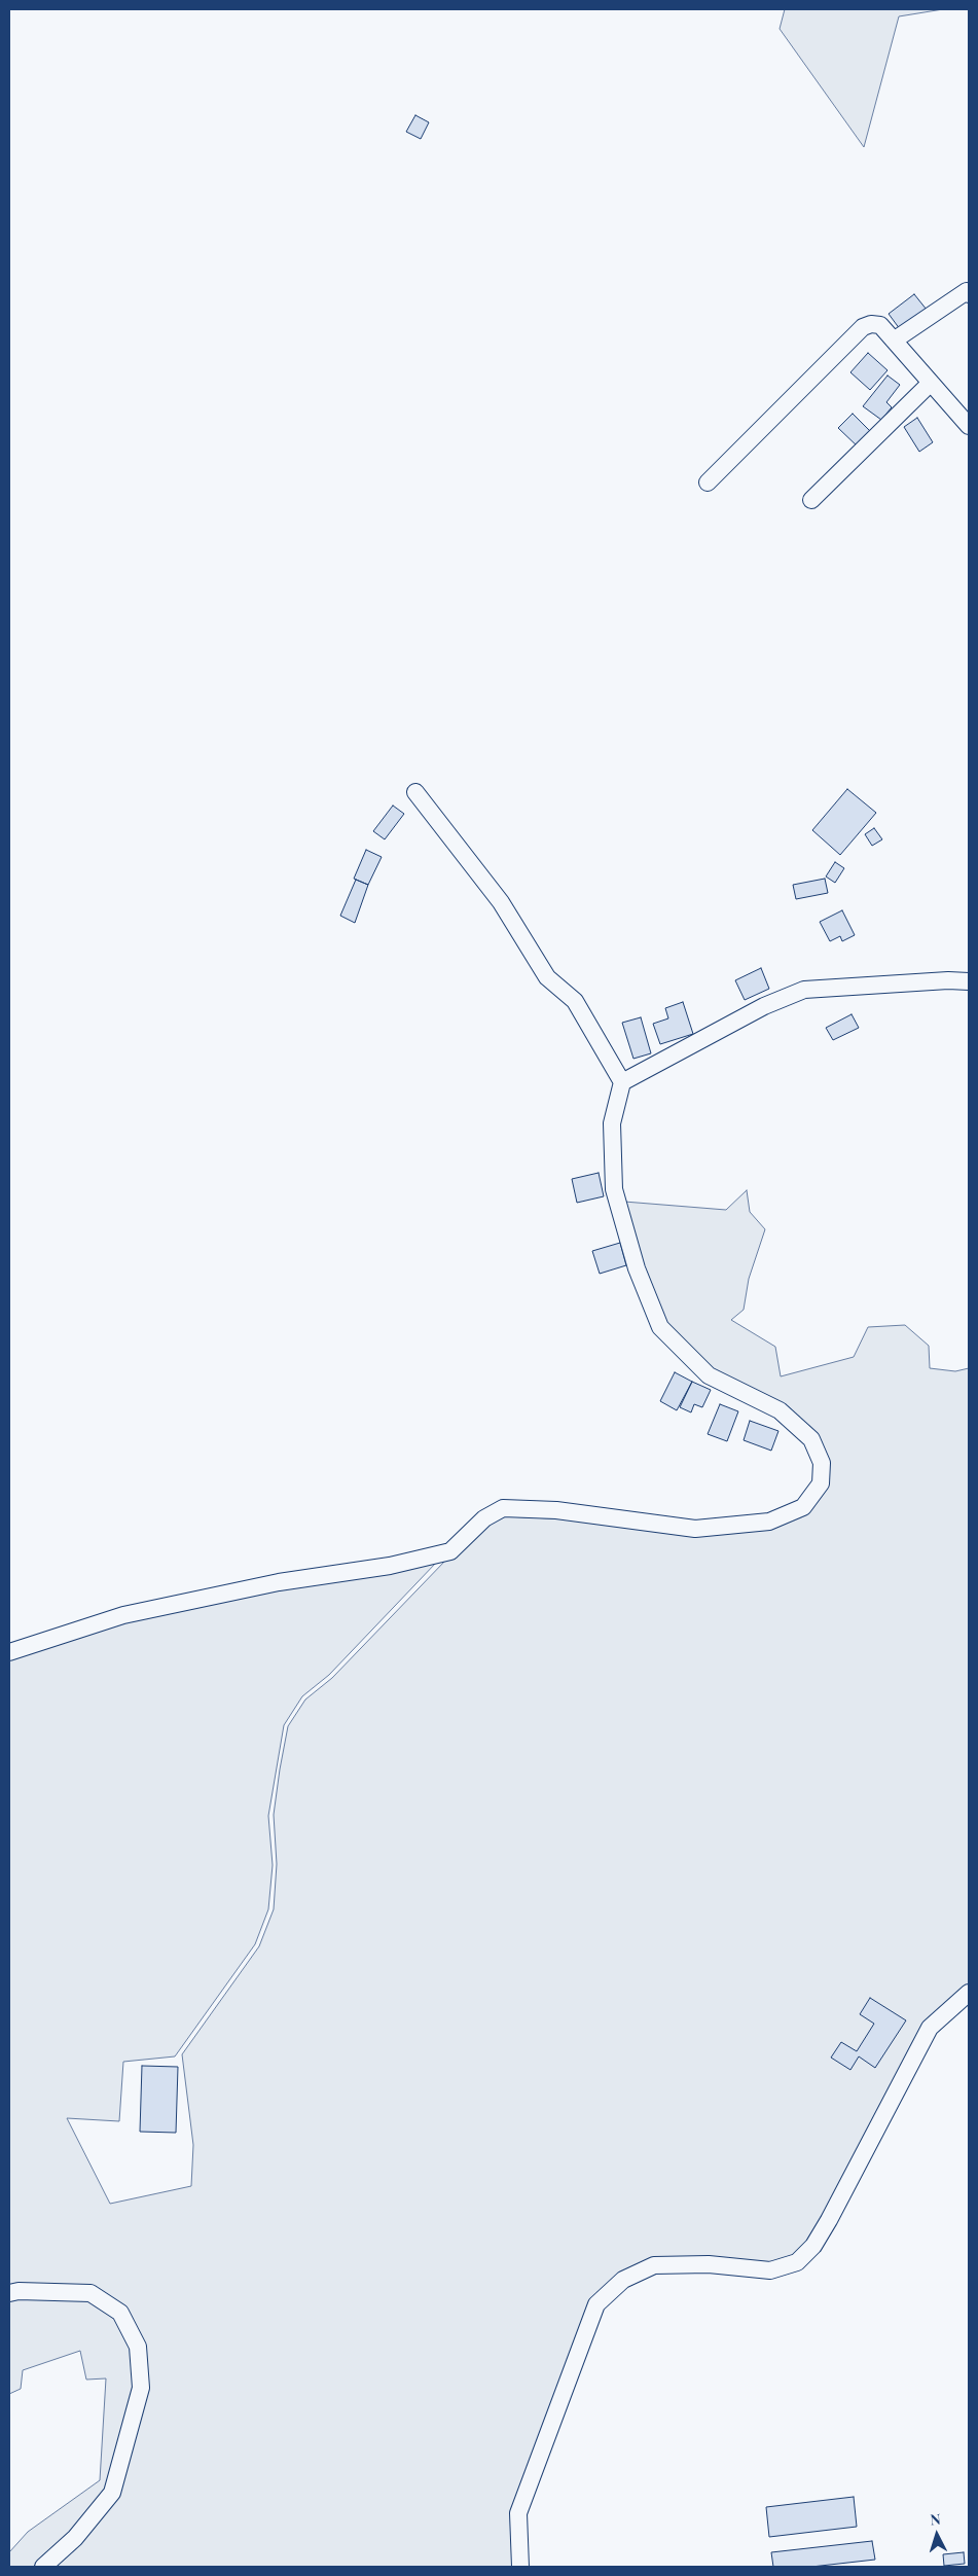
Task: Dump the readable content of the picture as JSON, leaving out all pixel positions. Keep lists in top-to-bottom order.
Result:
{
  "north": "top"
}
